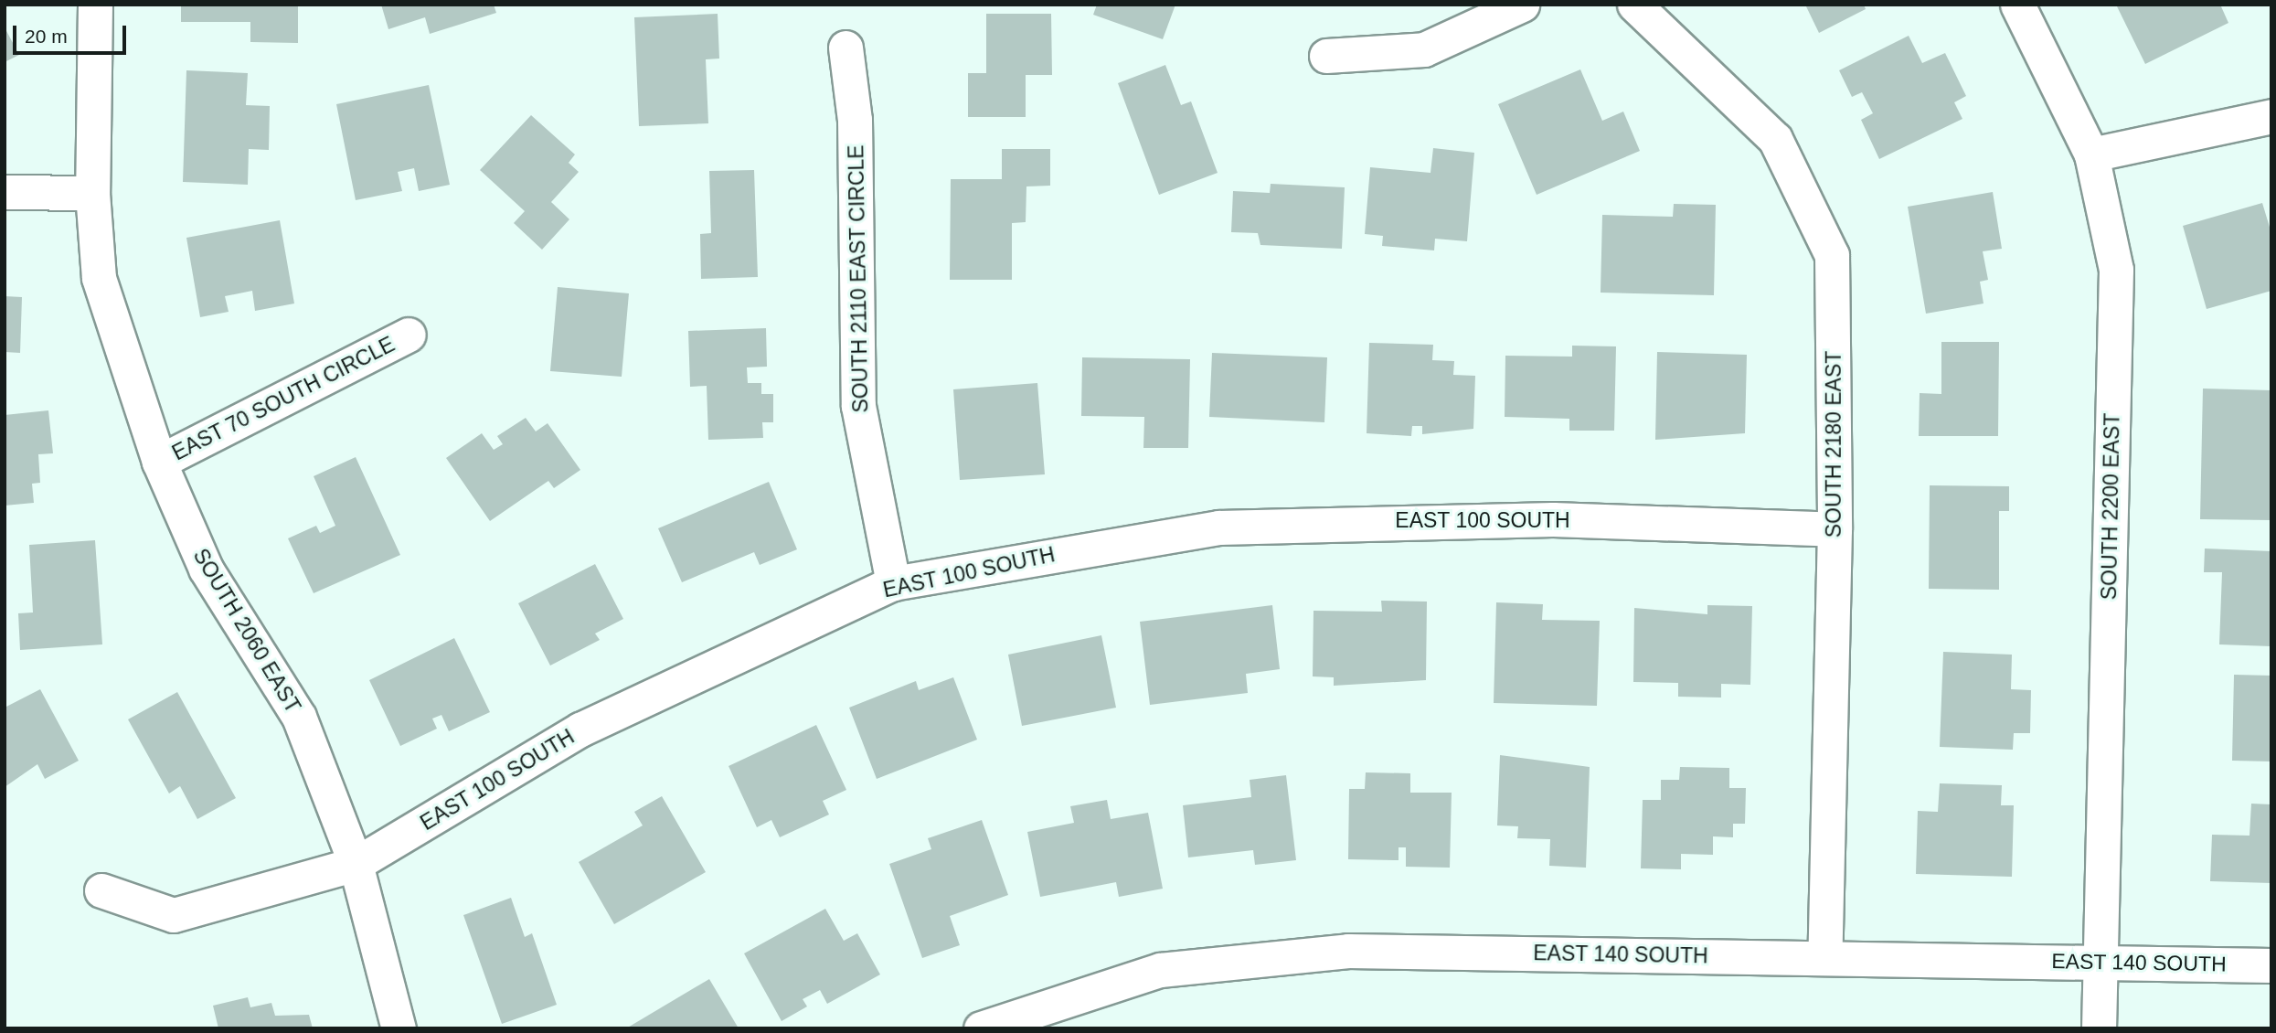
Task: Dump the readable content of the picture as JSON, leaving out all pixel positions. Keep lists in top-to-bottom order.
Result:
{
  "streets": {
    "street": [
      "SOUTH 2110 EAST CIRCLE",
      "EAST 70 SOUTH CIRCLE",
      "SOUTH 2180 EAST",
      "SOUTH 2200 EAST",
      "EAST 100 SOUTH",
      "SOUTH 2060 EAST",
      "EAST 140 SOUTH"
    ]
  },
  "crossings": [
    ["SOUTH 2110 EAST CIRCLE", "EAST 100 SOUTH"],
    ["EAST 70 SOUTH CIRCLE", "SOUTH 2060 EAST"],
    ["SOUTH 2180 EAST", "EAST 100 SOUTH"],
    ["SOUTH 2180 EAST", "EAST 140 SOUTH"],
    ["SOUTH 2200 EAST", "EAST 140 SOUTH"],
    ["EAST 100 SOUTH", "SOUTH 2060 EAST"]
  ],
  "scale_bar": "20 m"
}
